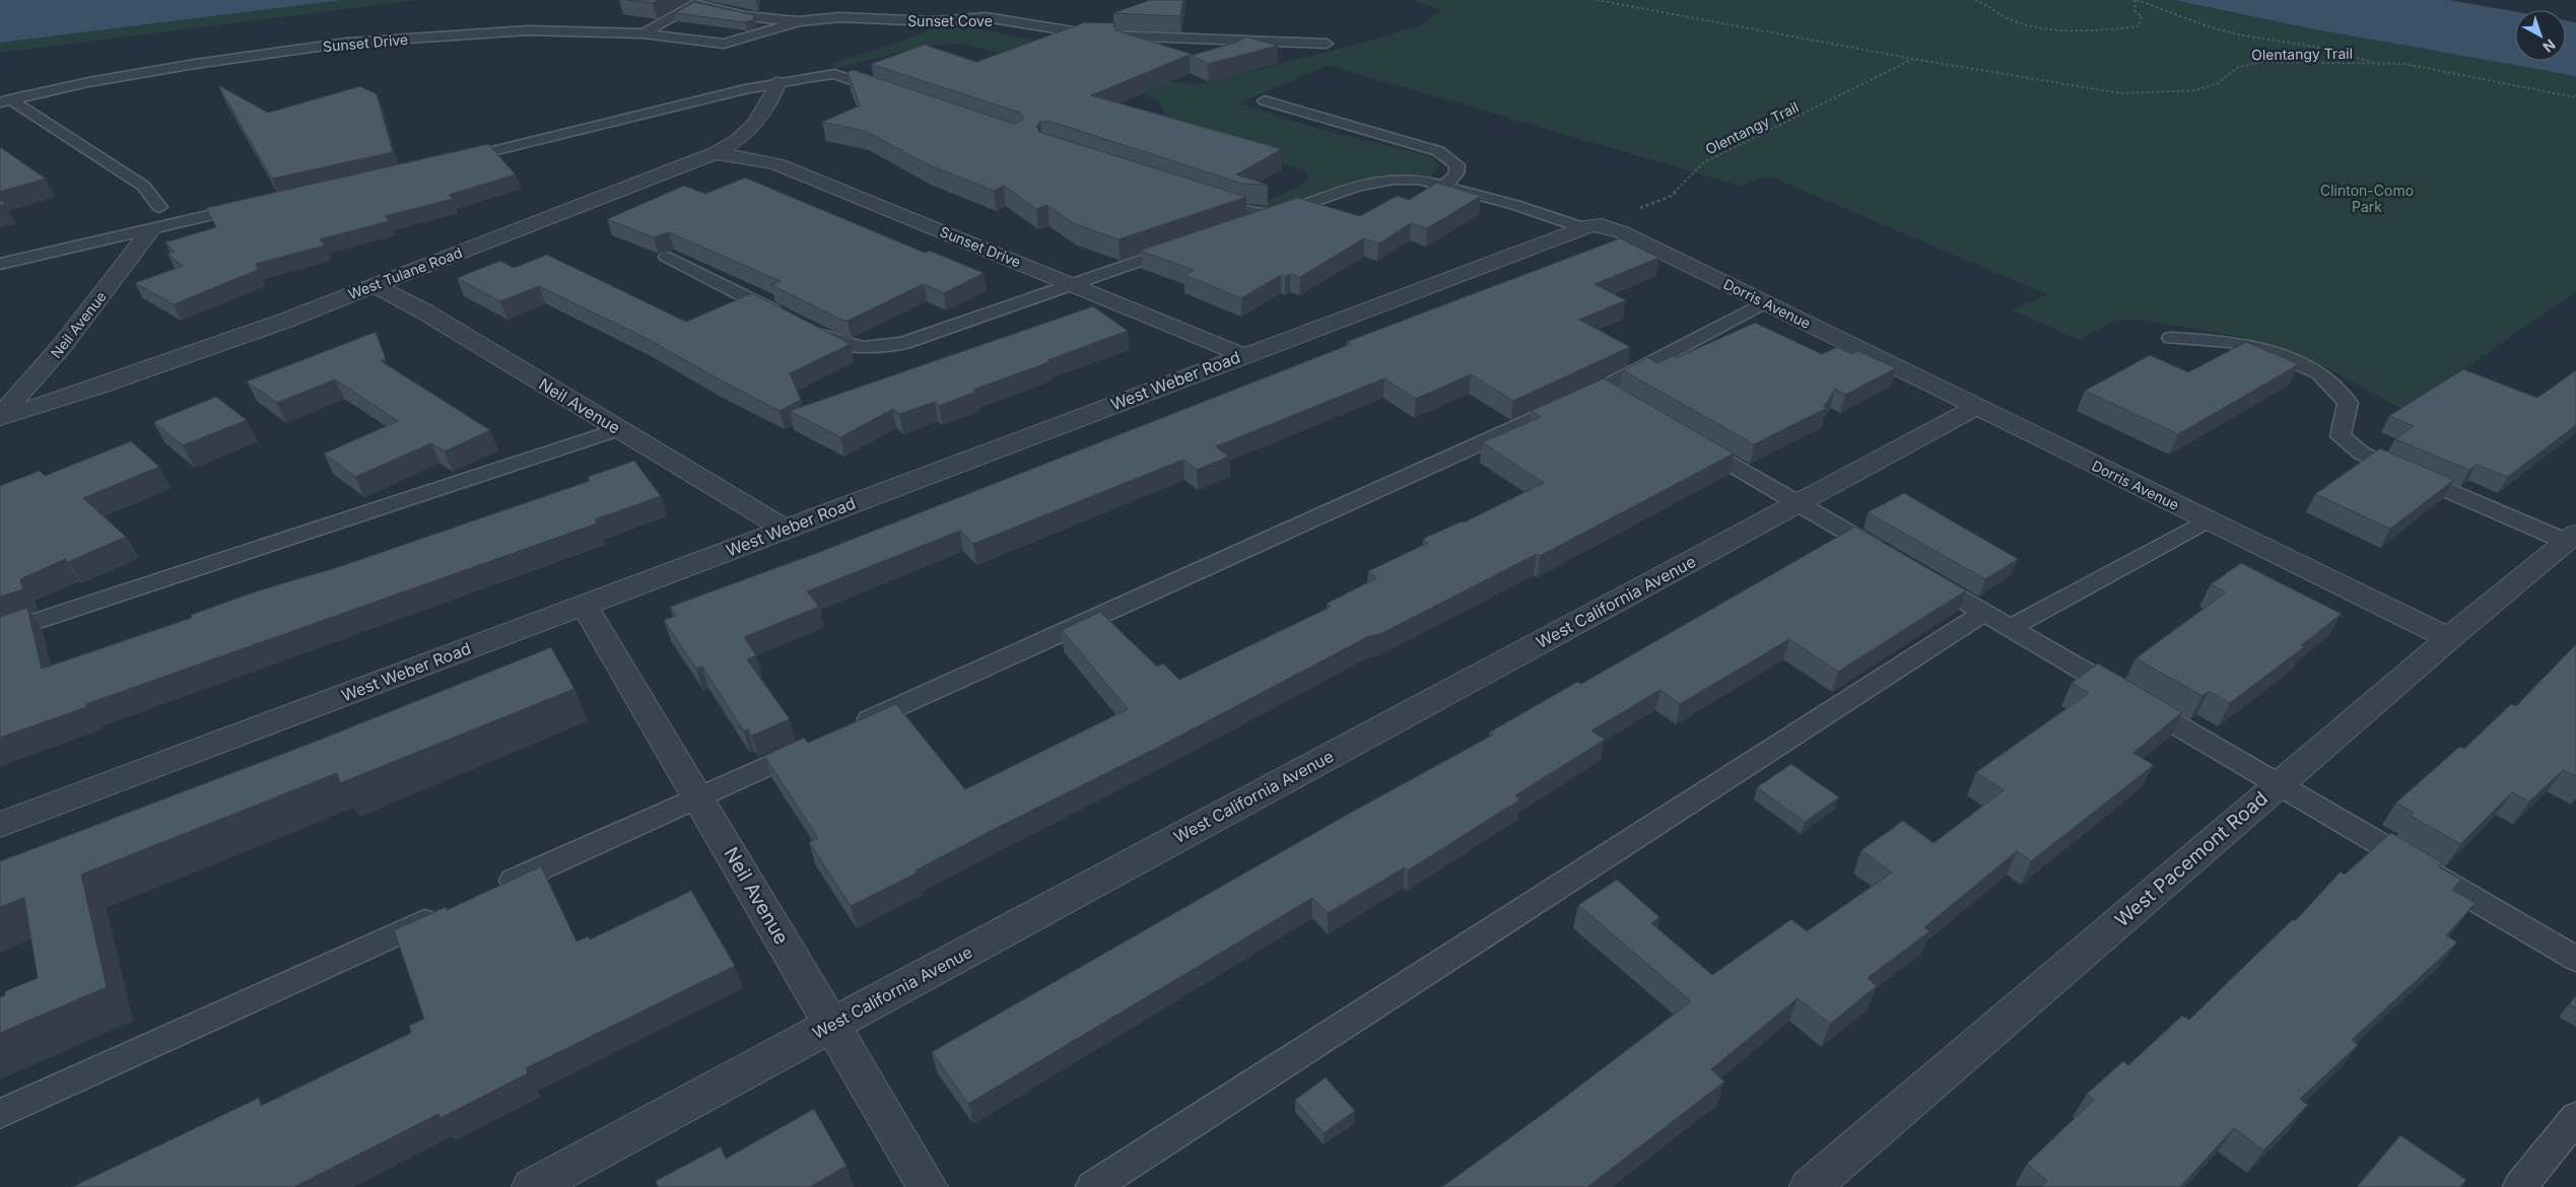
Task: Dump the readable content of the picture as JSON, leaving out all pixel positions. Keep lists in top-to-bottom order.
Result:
{
  "streets": {
    "street": [
      "Sunset Drive",
      "West Tulane Road",
      "Dorris Avenue",
      "Neil Avenue",
      "West Weber Road",
      "West California Avenue",
      "West Pacemont Road"
    ],
    "lane": ["Sunset Cove"],
    "path": ["Olentangy Trail"]
  },
  "crossings": [
    ["Sunset Cove", "Sunset Drive"],
    ["Sunset Drive", "West Tulane Road"],
    ["Sunset Drive", "West Weber Road"],
    ["Olentangy Trail", "Dorris Avenue"],
    ["West Tulane Road", "Neil Avenue"],
    ["Dorris Avenue", "West Weber Road"],
    ["Dorris Avenue", "West California Avenue"],
    ["Dorris Avenue", "West Pacemont Road"],
    ["Neil Avenue", "West Weber Road"],
    ["Neil Avenue", "West California Avenue"]
  ],
  "parks": ["Clinton-Como Park"],
  "north": "bottom right"
}
